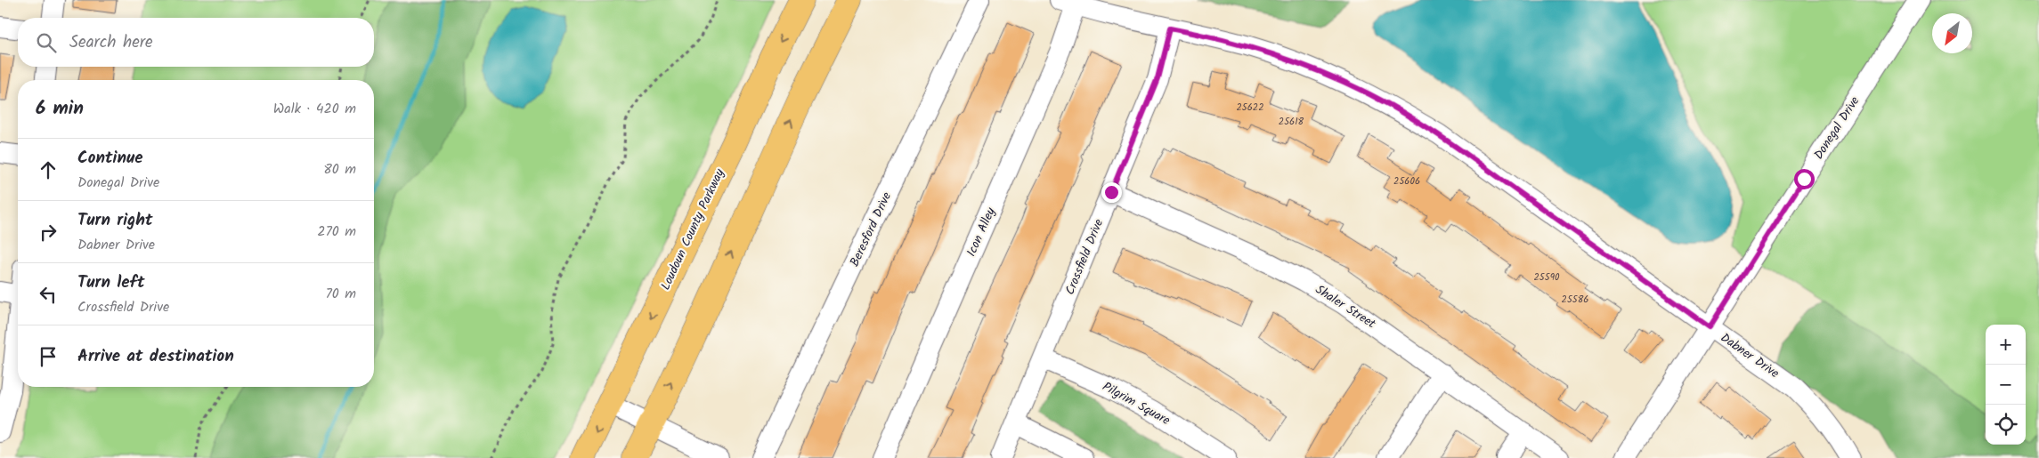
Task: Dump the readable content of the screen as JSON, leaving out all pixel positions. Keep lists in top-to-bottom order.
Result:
{
  "streets": {
    "main road": ["Loudoun County Parkway"],
    "street": [
      "Donegal Drive",
      "Beresford Drive",
      "Icon Alley",
      "Crossfield Drive",
      "Shaler Street",
      "Dabner Drive",
      "Pilgrim Square"
    ]
  },
  "crossings": [
    ["Donegal Drive", "Dabner Drive"],
    ["Icon Alley", "Dabner Drive"],
    ["Crossfield Drive", "Shaler Street"],
    ["Crossfield Drive", "Dabner Drive"],
    ["Crossfield Drive", "Pilgrim Square"]
  ],
  "house_numbers": [
    "25622",
    "25618",
    "25606",
    "25590",
    "25586"
  ],
  "north": "bottom left",
  "page": {
    "search": "Search here",
    "heading": ["6 min", "Walk · 420 m"],
    "list": [
      ["Continue", "Donegal Drive", "80 m"],
      ["Turn right", "Dabner Drive", "270 m"],
      ["Turn left", "Crossfield Drive", "70 m"],
      "Arrive at destination"
    ],
    "map_buttons": ["+", "−"]
  }
}
